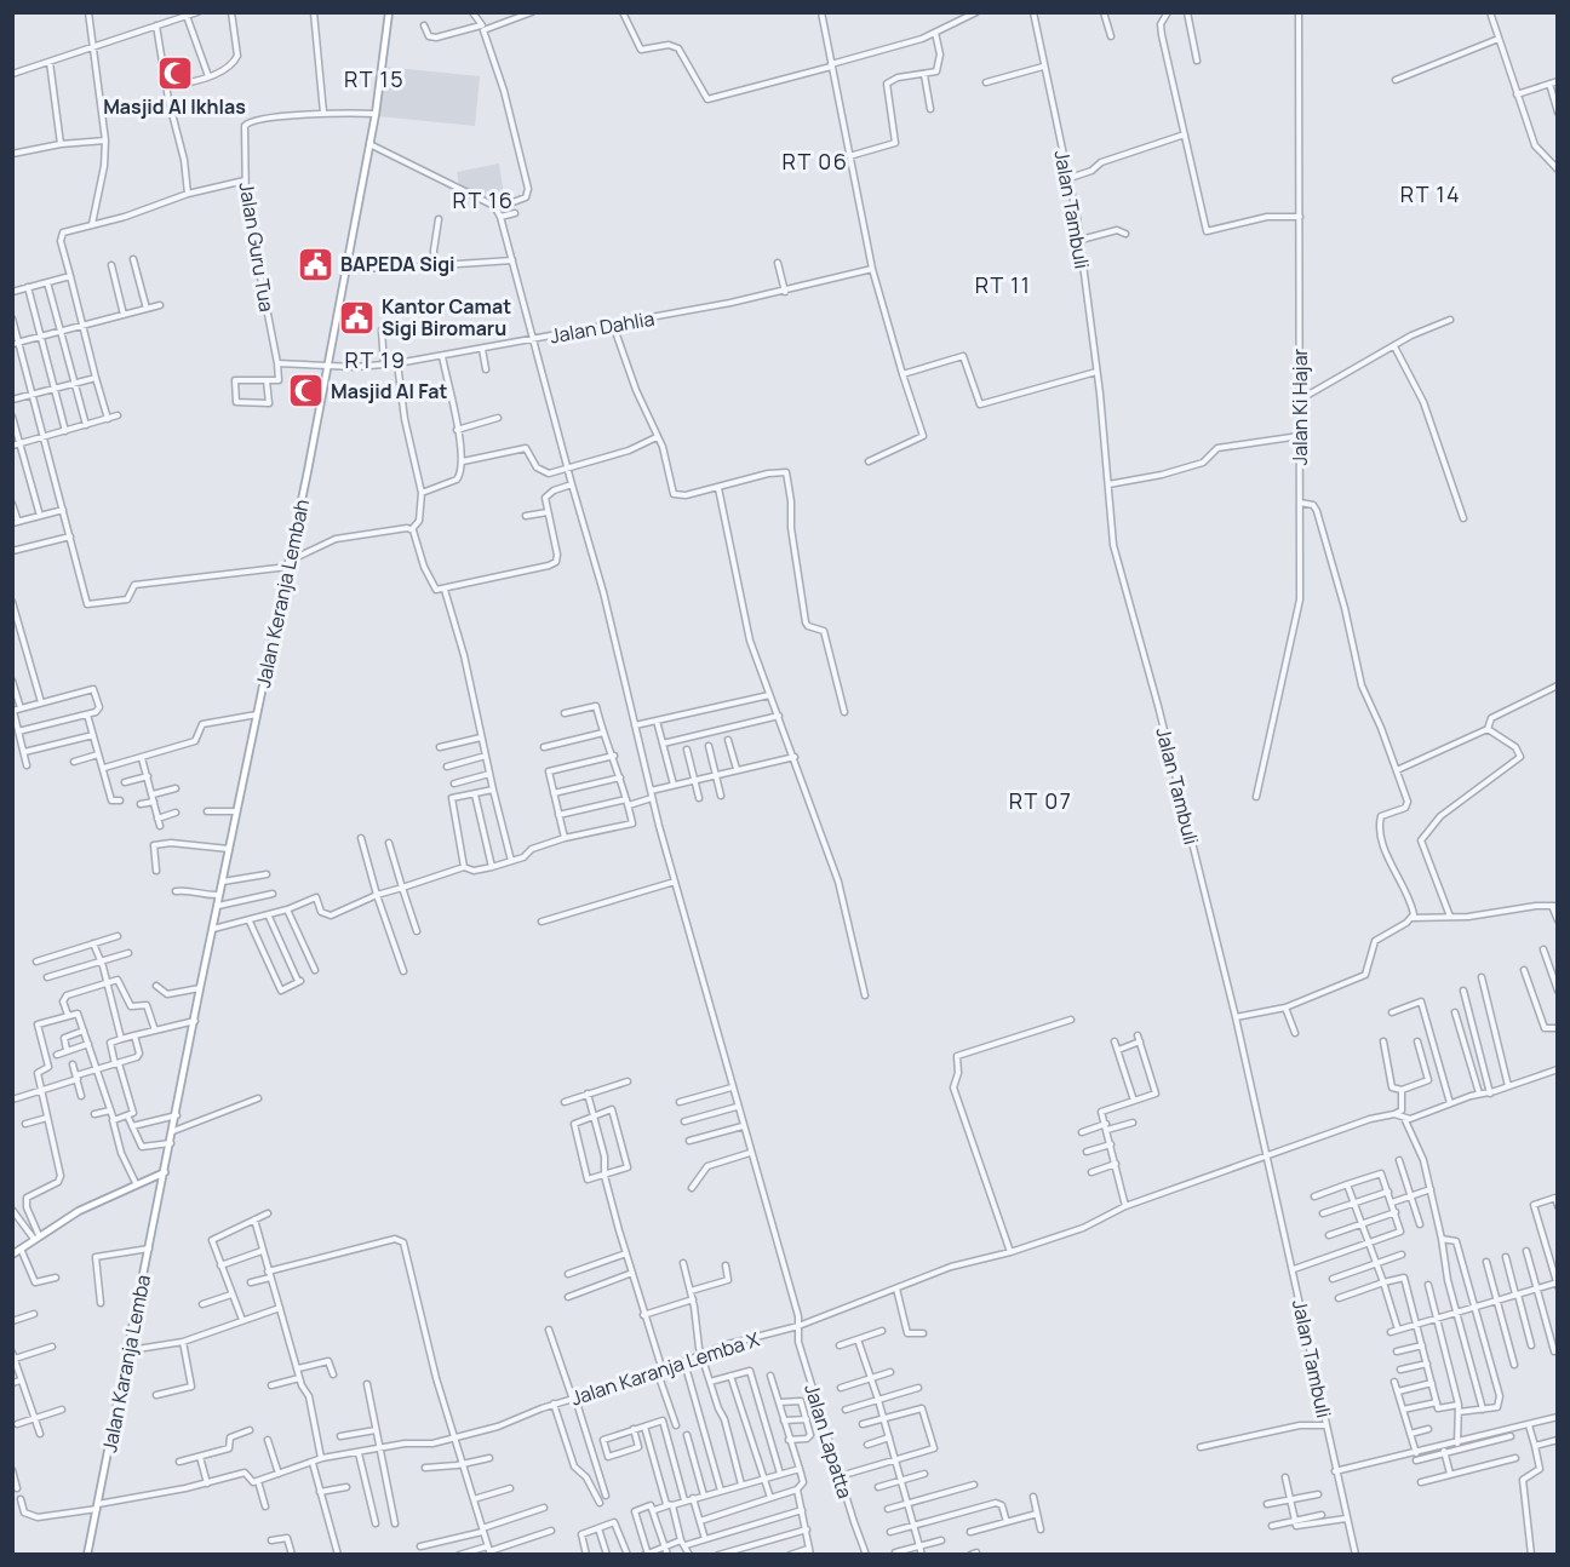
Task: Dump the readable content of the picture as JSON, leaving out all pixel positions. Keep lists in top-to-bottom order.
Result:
{
  "streets": {
    "main road": ["Jalan Keranja Lembah", "Jalan Karanja Lemba"],
    "street": [
      "Jalan Tambuli",
      "Jalan Guru Tua",
      "Jalan Dahlia",
      "Jalan Ki Hajar",
      "Jalan Karanja Lemba X",
      "Jalan Lapatta"
    ]
  },
  "crossings": [
    ["Jalan Tambuli", "Jalan Karanja Lemba X"],
    ["Jalan Guru Tua", "Jalan Keranja Lembah"],
    ["Jalan Dahlia", "Jalan Keranja Lembah"],
    ["Jalan Dahlia", "Jalan Lapatta"],
    ["Jalan Keranja Lembah", "Jalan Karanja Lemba"],
    ["Jalan Karanja Lemba", "Jalan Karanja Lemba X"],
    ["Jalan Karanja Lemba X", "Jalan Lapatta"]
  ],
  "districts": [
    "RT 15",
    "RT 06",
    "RT 14",
    "RT 16",
    "RT 11",
    "RT 19",
    "RT 07"
  ],
  "places": {
    "mosque": ["Masjid Al Ikhlas", "Masjid Al Fat"],
    "public building": ["BAPEDA Sigi", "Kantor Camat Sigi Biromaru"]
  }
}
